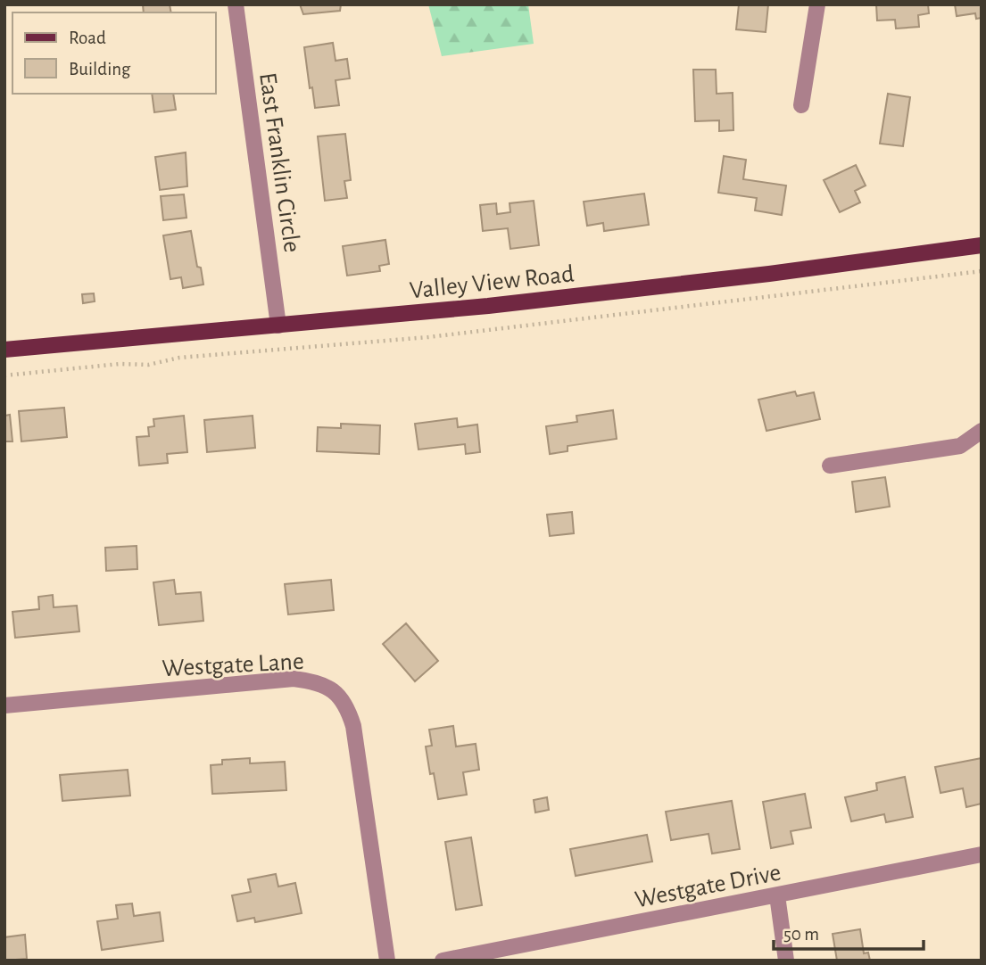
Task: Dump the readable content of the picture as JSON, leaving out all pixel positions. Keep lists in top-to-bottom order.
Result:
{
  "streets": {
    "main road": ["Valley View Road"],
    "street": ["East Franklin Circle", "Westgate Lane", "Westgate Drive"]
  },
  "crossings": [
    ["East Franklin Circle", "Valley View Road"]
  ],
  "legend": ["Road", "Building"],
  "scale_bar": "50 m"
}
